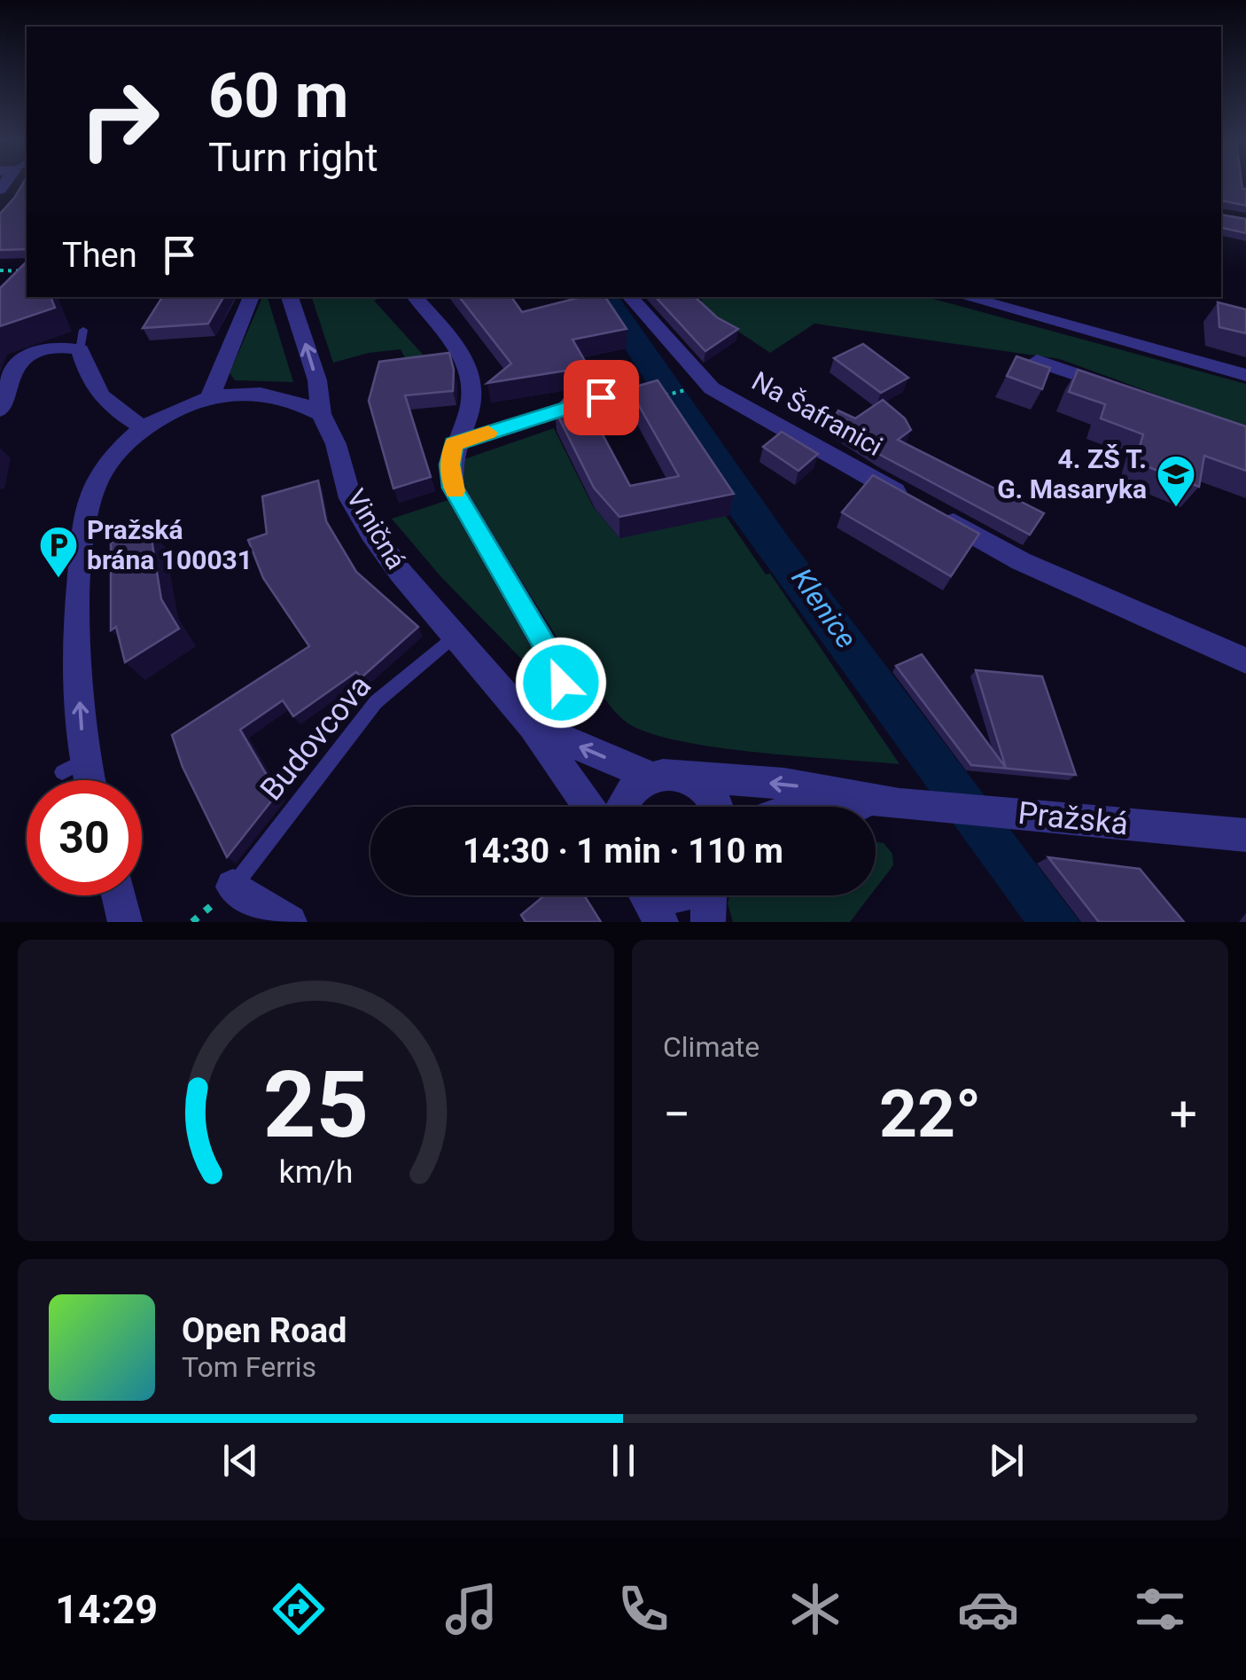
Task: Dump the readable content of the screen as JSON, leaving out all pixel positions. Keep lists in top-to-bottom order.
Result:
{
  "streets": {
    "street": ["Na Šafranici", "Viničná", "Pražská"],
    "lane": ["Budovcova"]
  },
  "crossings": [
    ["Viničná", "Budovcova"],
    ["Viničná", "Pražská"]
  ],
  "water": ["Klenice"],
  "places": {
    "school or university": ["4. ZŠ T. G. Masaryka"],
    "parking": ["Pražská brána 100031"]
  },
  "page": {
    "turn": ["60 m", "Turn right"],
    "then": "Then",
    "limit": "30",
    "trip": "14:30 · 1 min · 110 m",
    "tile": "Climate",
    "heat": ["−", "22°", "+"],
    "song": ["Open Road", "Tom Ferris"],
    "tabs": "14:29",
    "gauge": ["25", "km/h"]
  }
}
